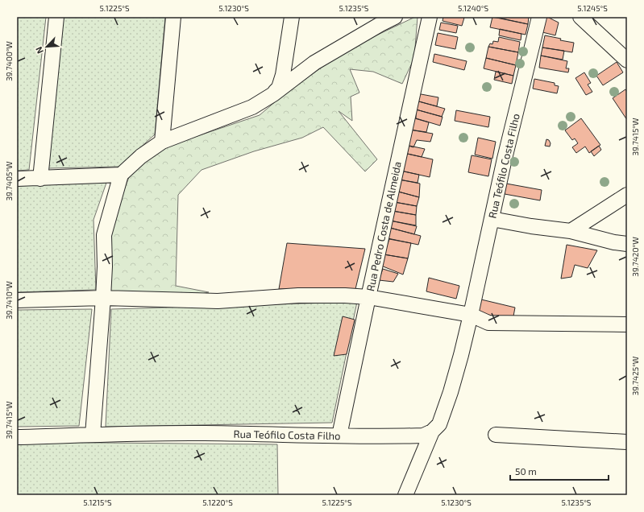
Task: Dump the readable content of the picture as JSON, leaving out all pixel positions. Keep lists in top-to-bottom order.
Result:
{
  "streets": {
    "street": ["Rua Teófilo Costa Filho", "Rua Pedro Costa de Almeida"]
  },
  "crossings": [
    ["Rua Teófilo Costa Filho", "Rua Pedro Costa de Almeida"]
  ],
  "scale_bar": "50 m",
  "north": "bottom left",
  "coordinates": [
    "5.1225°S",
    "5.1230°S",
    "5.1235°S",
    "5.1240°S",
    "5.1245°S",
    "39.7400°W",
    "39.7415°W",
    "39.7405°W",
    "39.7420°W",
    "39.7410°W",
    "39.7425°W",
    "5.1215°S",
    "5.1220°S"
  ]
}
